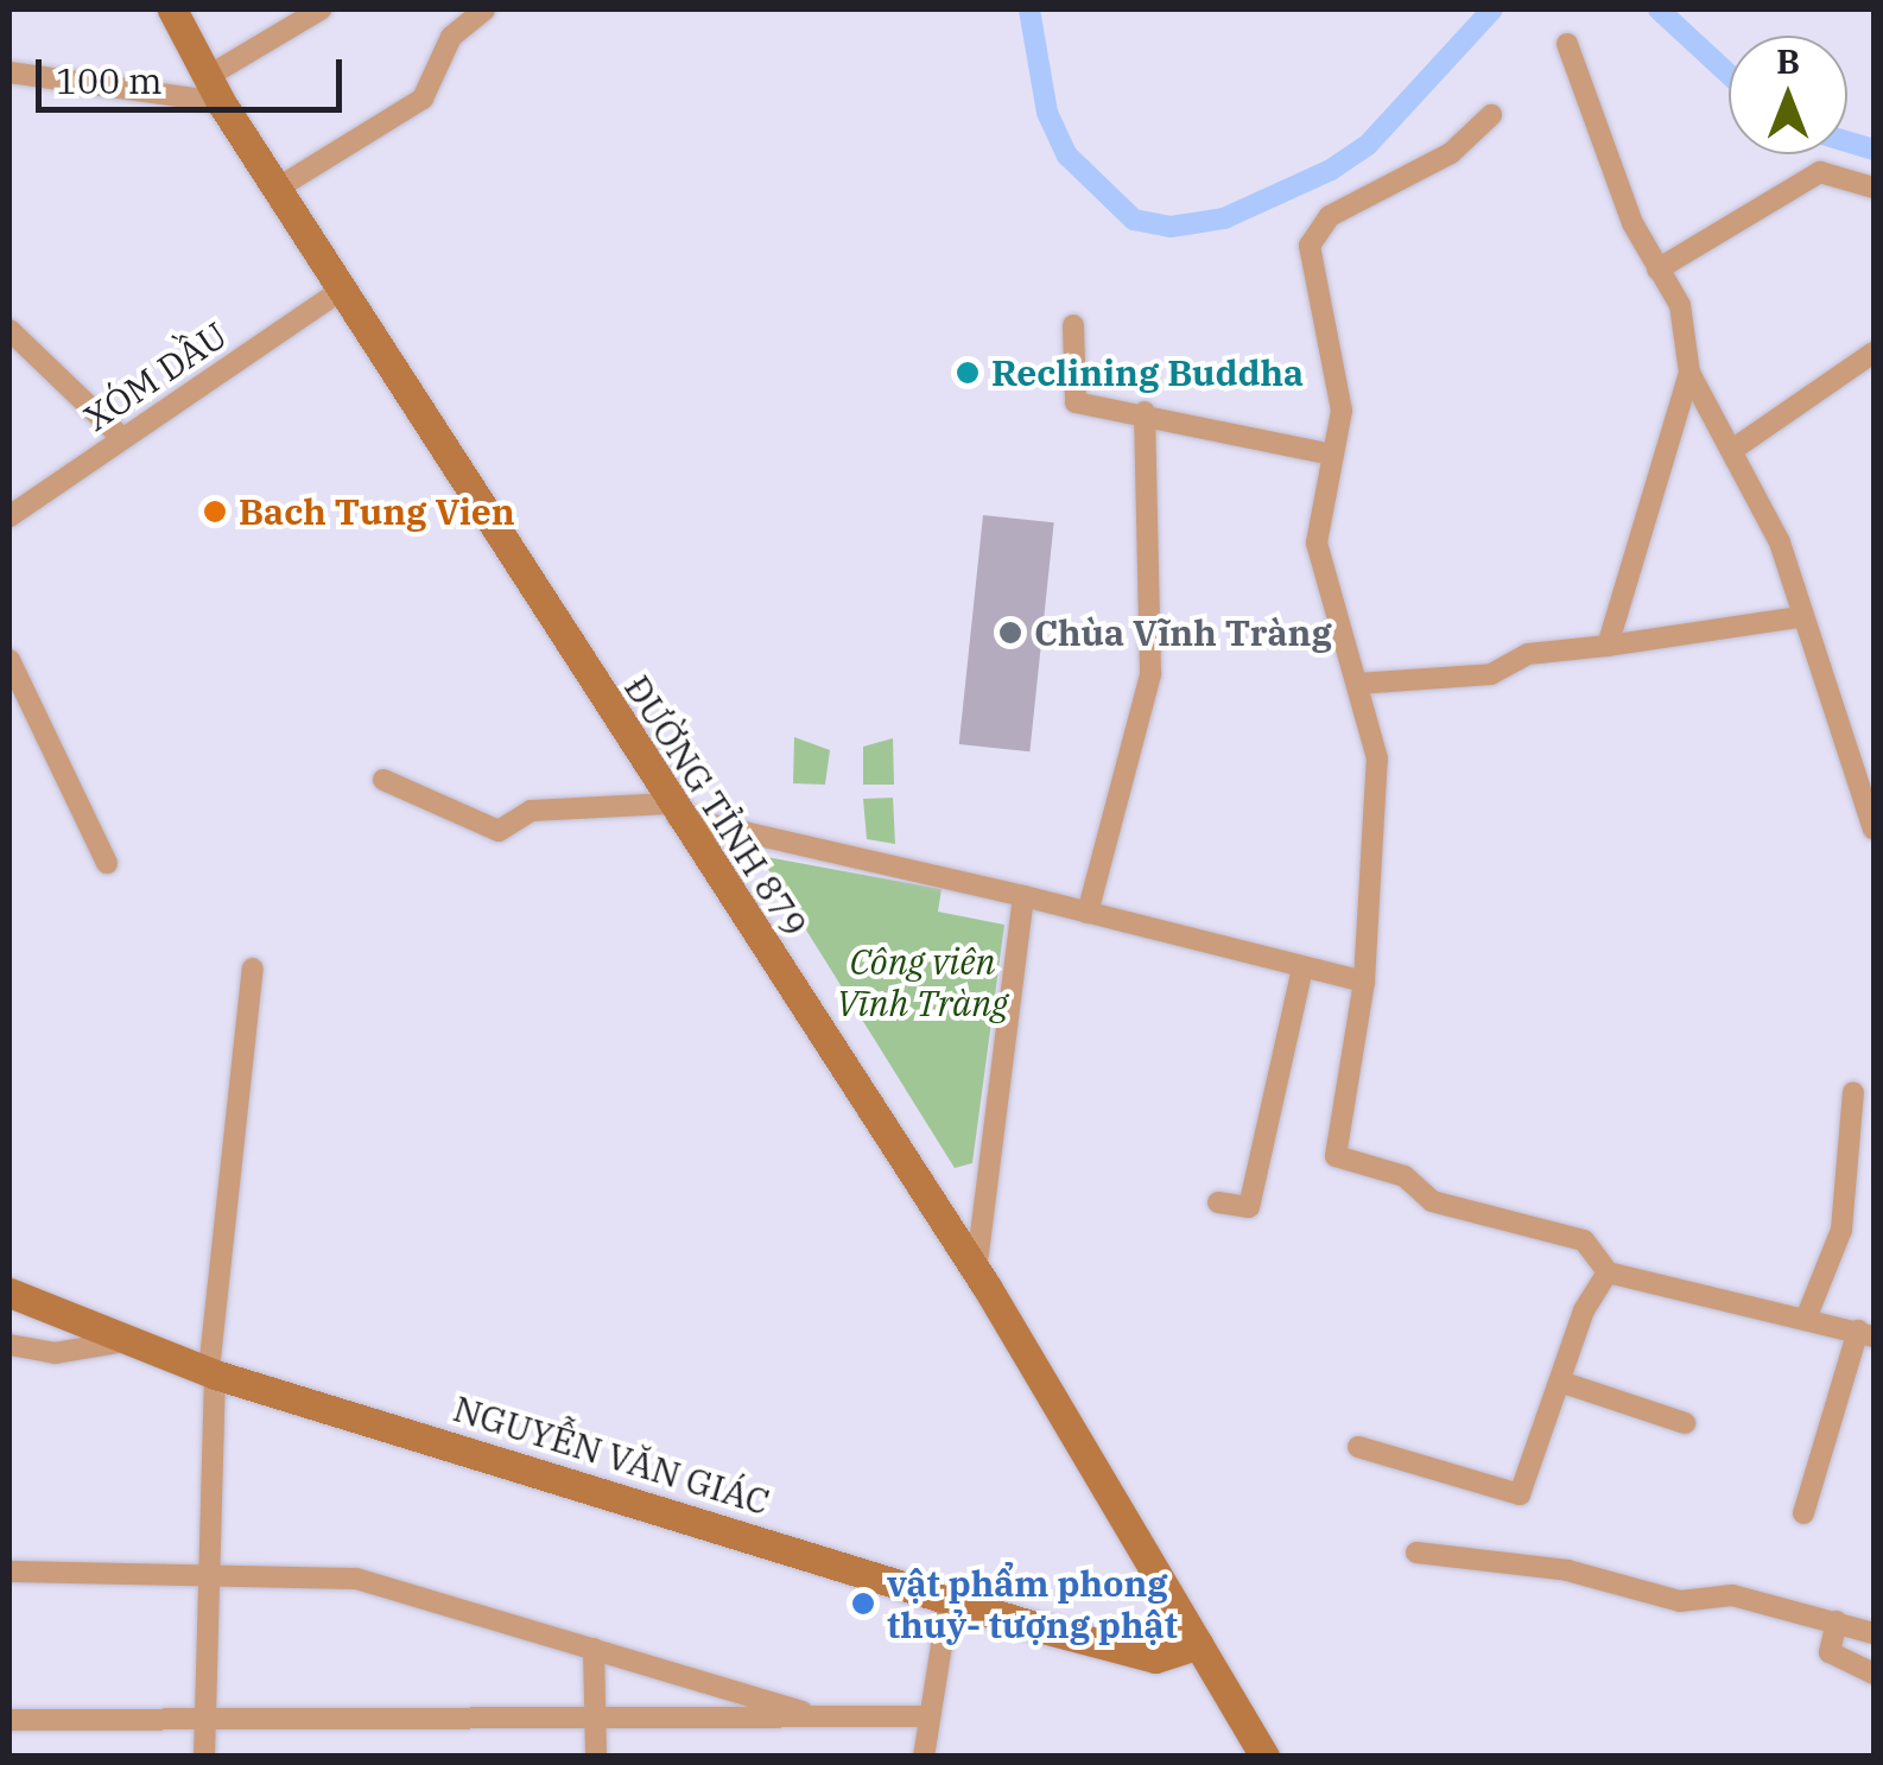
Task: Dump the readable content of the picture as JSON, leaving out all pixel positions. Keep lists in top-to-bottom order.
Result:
{
  "streets": {
    "main road": ["ĐƯỜNG TỈNH 879", "NGUYỄN VĂN GIÁC"],
    "street": ["XÓM DẦU"]
  },
  "crossings": [
    ["XÓM DẦU", "ĐƯỜNG TỈNH 879"],
    ["ĐƯỜNG TỈNH 879", "NGUYỄN VĂN GIÁC"]
  ],
  "parks": ["Công viên Vĩnh Tràng"],
  "places": [
    "Reclining Buddha",
    "Bach Tung Vien",
    "Chùa Vĩnh Tràng",
    "vật phẩm phong thuỷ- tượng phật"
  ],
  "scale_bar": "100 m",
  "north": "top"
}
